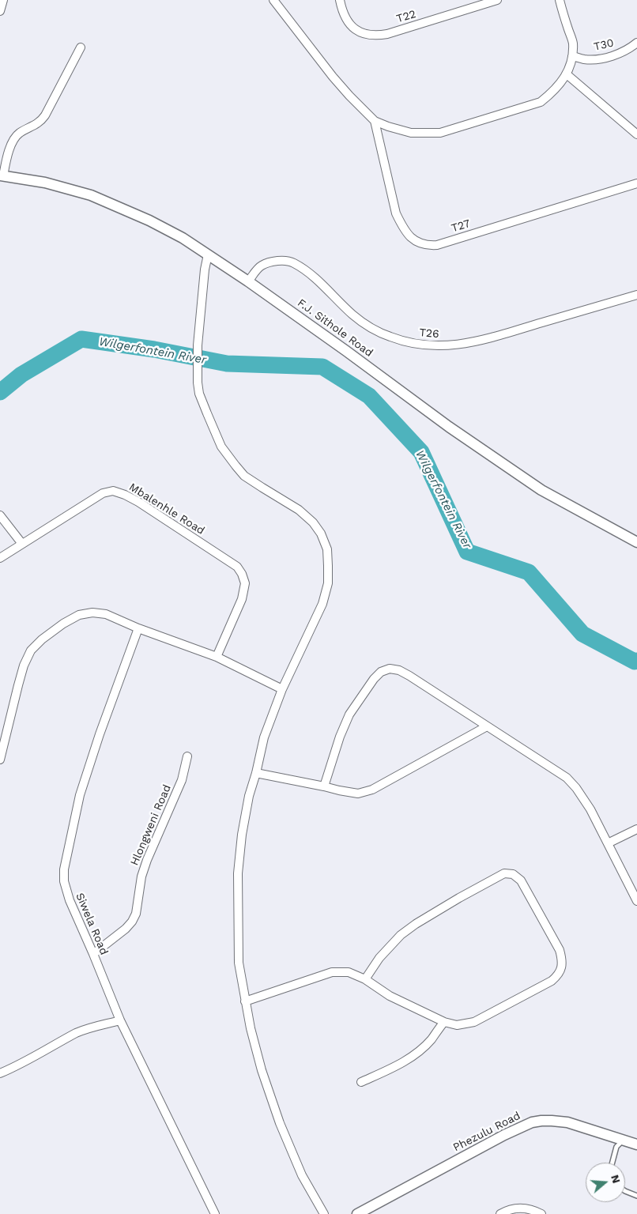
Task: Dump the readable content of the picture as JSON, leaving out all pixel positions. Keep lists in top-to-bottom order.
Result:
{
  "streets": {
    "street": [
      "T22",
      "T30",
      "T27",
      "F.J. Sithole Road",
      "T26",
      "Mbalenhle Road",
      "Hlongweni Road",
      "Siwela Road",
      "Phezulu Road"
    ]
  },
  "crossings": [
    ["F.J. Sithole Road", "T26"],
    ["Hlongweni Road", "Siwela Road"]
  ],
  "water": ["Wilgerfontein River"],
  "north": "right"
}
